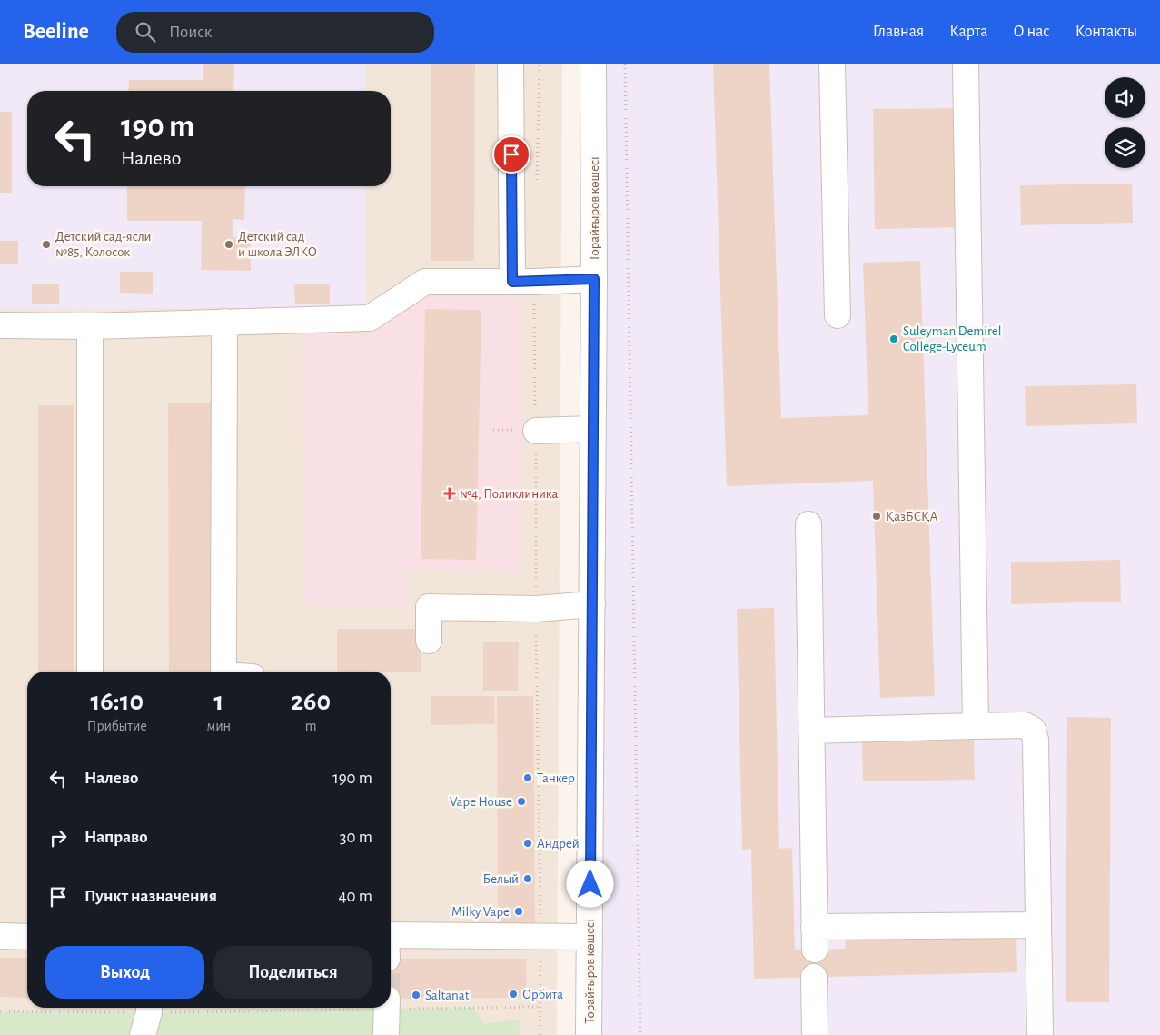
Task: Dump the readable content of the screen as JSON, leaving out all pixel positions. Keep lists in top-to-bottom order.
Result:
{
  "streets": {
    "street": ["Торайғыров көшесі"]
  },
  "places": {
    "other": [
      "Детский сад-ясли №85, Колосок",
      "Детский сад и школа ЭЛКО",
      "Suleyman Demirel College-Lyceum",
      "ҚазБСҚА",
      "Танкер",
      "Vape House",
      "Андрей",
      "Белый",
      "Milky Vape",
      "Орбита",
      "Saltanat"
    ],
    "health": ["№4, Поликлиника"]
  },
  "page": {
    "header": "Beeline",
    "search": "Поиск",
    "nav": [
      "Главная",
      "Карта",
      "О нас",
      "Контакты"
    ],
    "turn": ["190 m", "Налево"],
    "eta": [
      "16:10",
      "Прибытие",
      "1",
      "мин",
      "260",
      "m"
    ],
    "list": [
      {
        "name": "Налево",
        "value": "190 m"
      },
      {
        "name": "Направо",
        "value": "30 m"
      },
      {
        "name": "Пункт назначения",
        "value": "40 m"
      }
    ],
    "buttons": ["Выход", "Поделиться"]
  }
}
